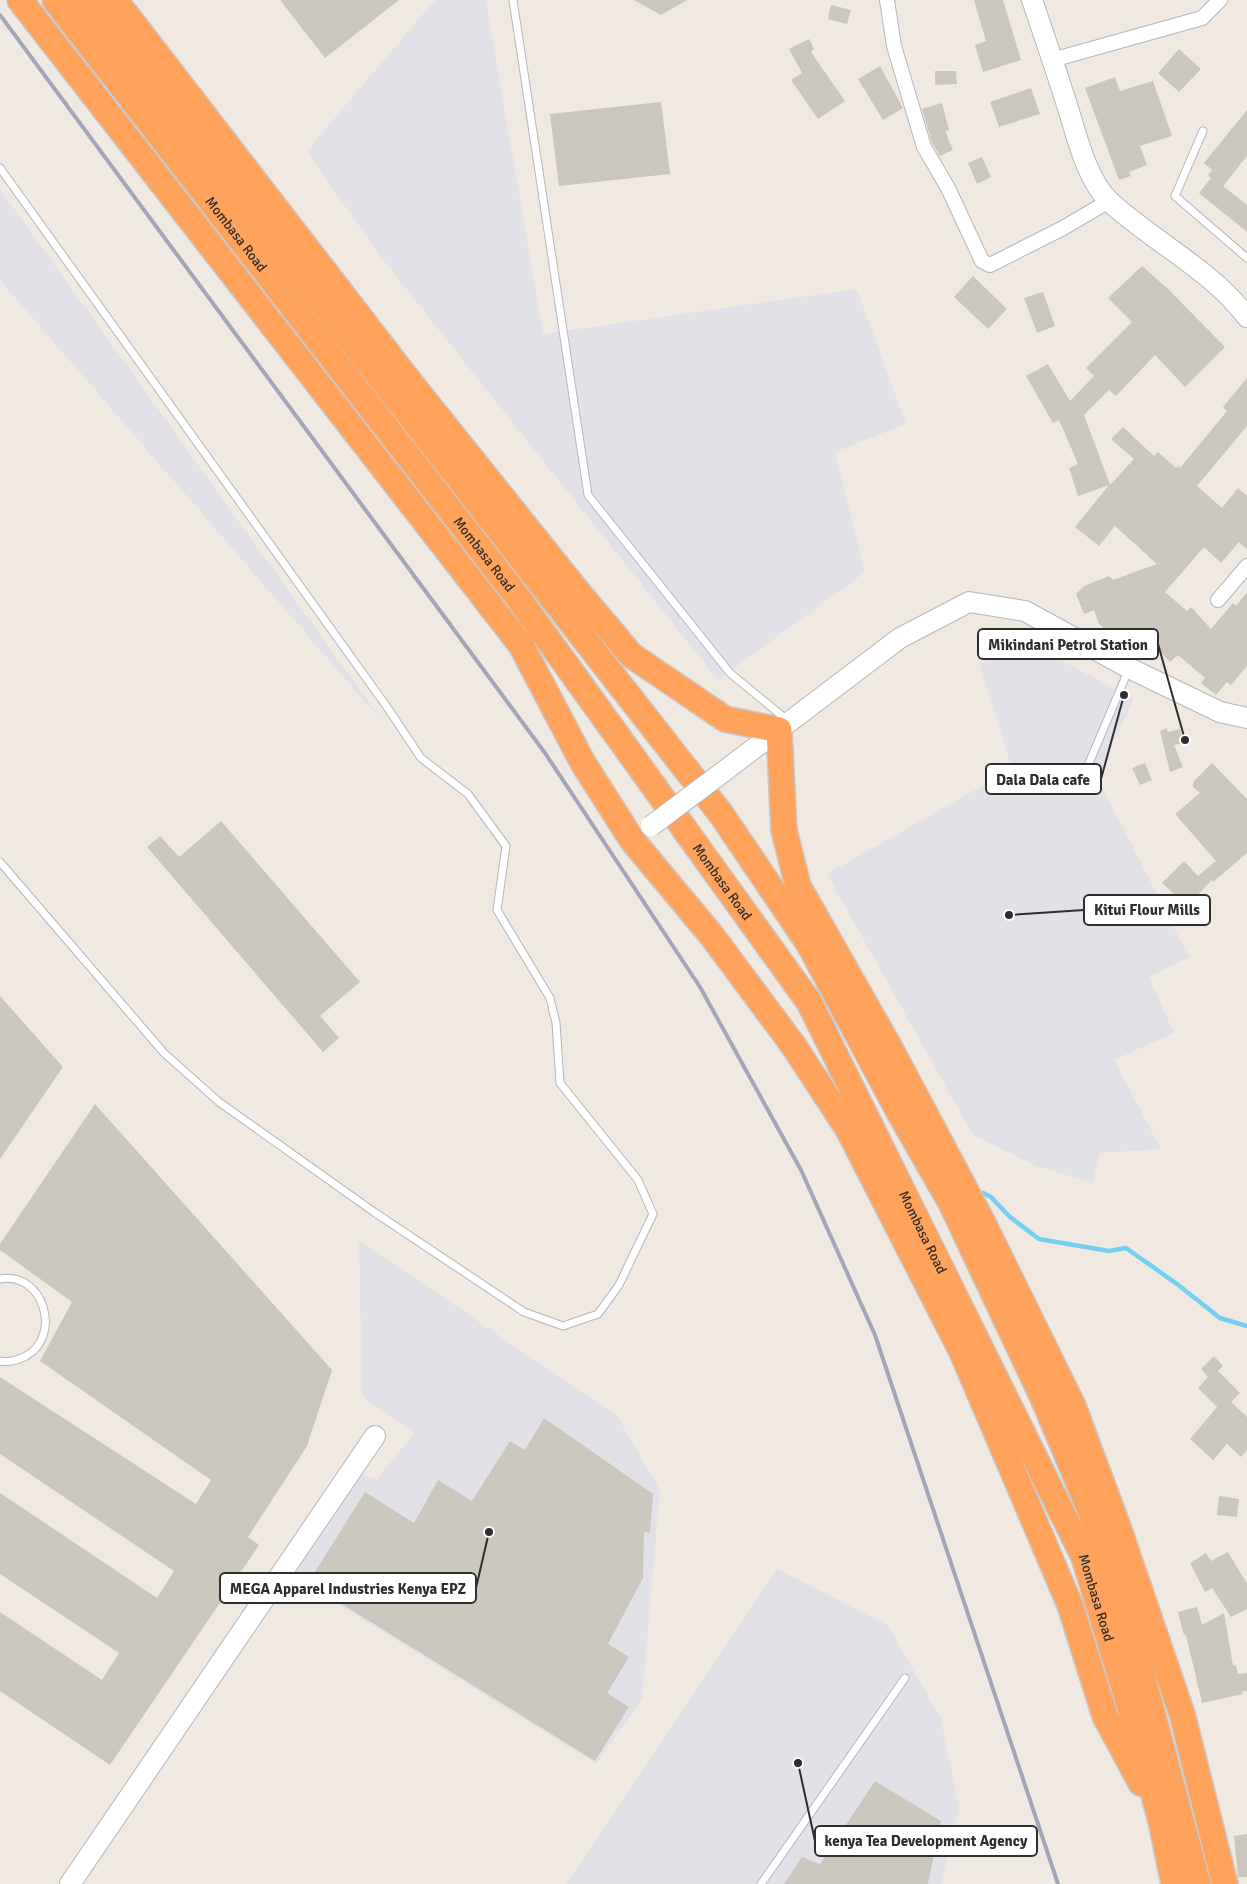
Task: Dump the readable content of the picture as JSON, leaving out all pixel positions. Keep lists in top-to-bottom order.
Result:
{
  "streets": {
    "highway": ["Mombasa Road"]
  },
  "places": [
    "Dala Dala cafe",
    "Mikindani Petrol Station",
    "Kitui Flour Mills",
    "MEGA Apparel Industries Kenya EPZ",
    "kenya Tea Development Agency"
  ]
}
